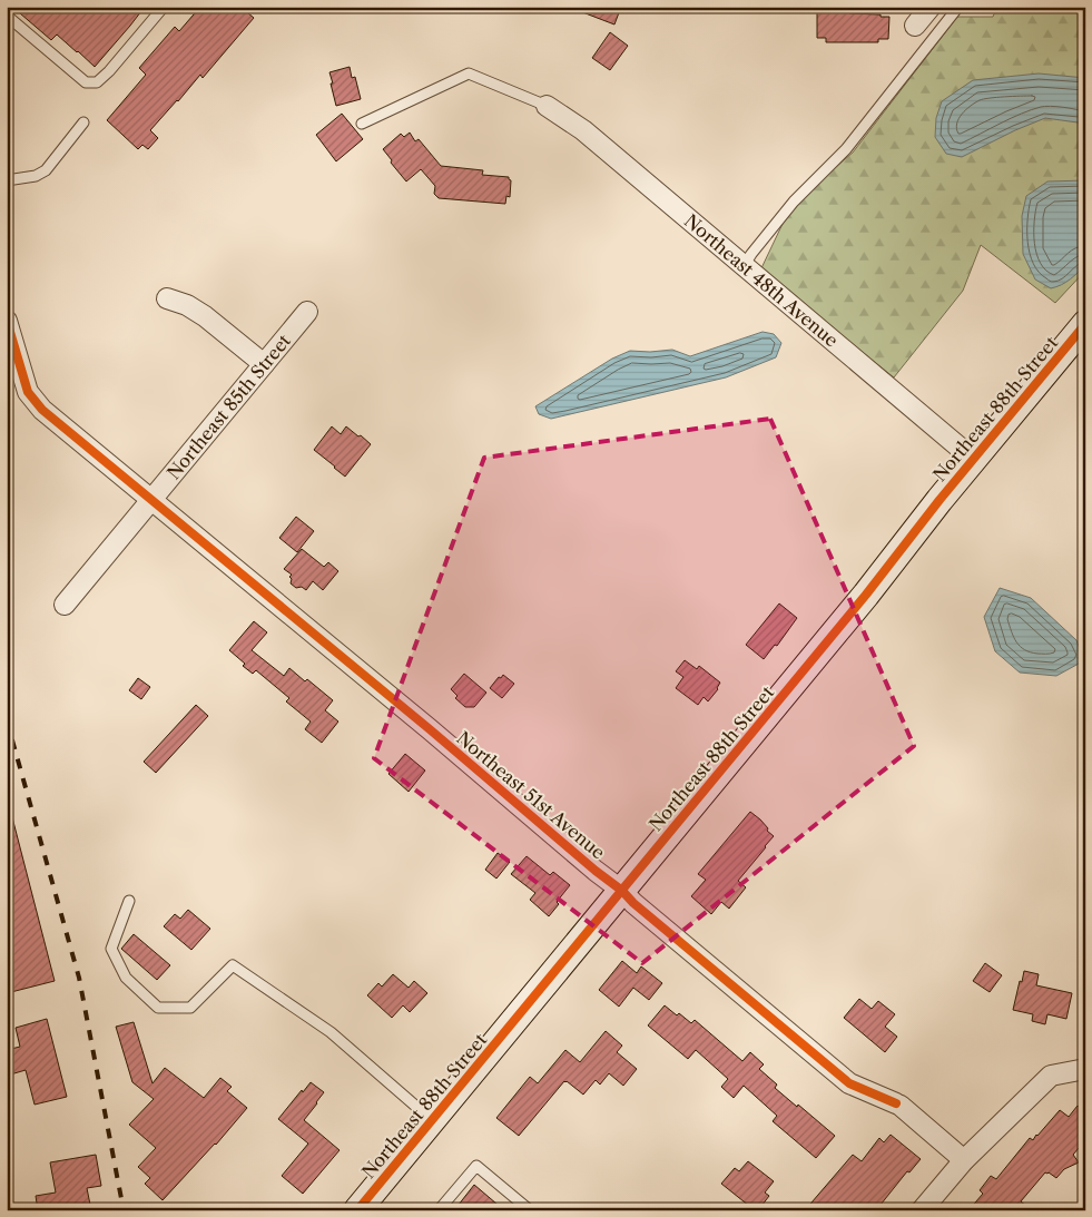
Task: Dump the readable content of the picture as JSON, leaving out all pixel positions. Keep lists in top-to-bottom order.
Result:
{
  "streets": {
    "main road": ["Northeast 88th Street"],
    "street": ["Northeast 48th Avenue", "Northeast 85th Street", "Northeast 51st Avenue"]
  },
  "crossings": [
    ["Northeast 48th Avenue", "Northeast 88th Street"],
    ["Northeast 85th Street", "Northeast 51st Avenue"],
    ["Northeast 88th Street", "Northeast 51st Avenue"]
  ]
}
